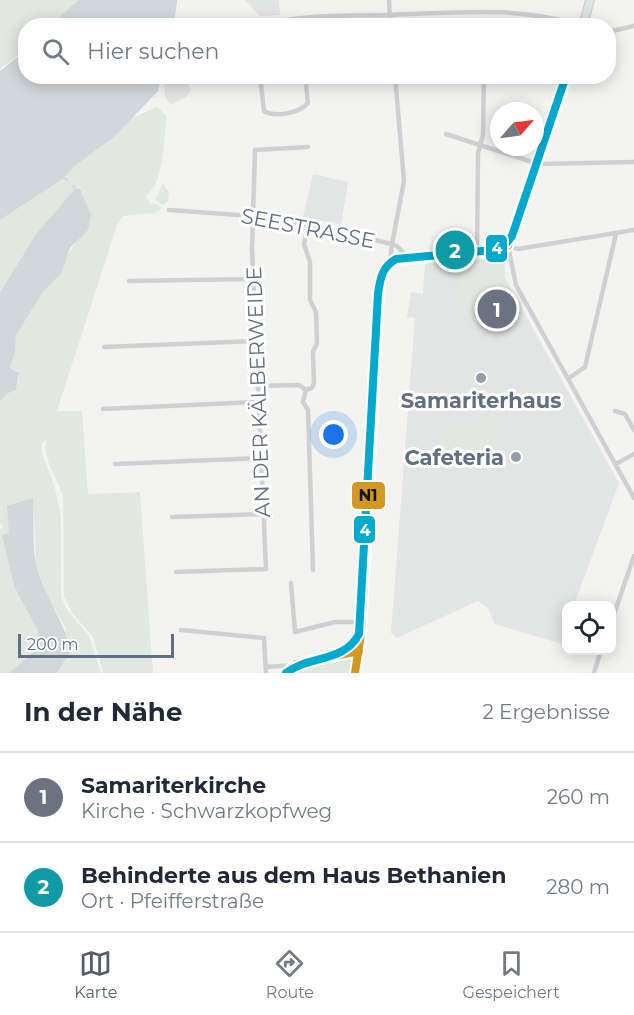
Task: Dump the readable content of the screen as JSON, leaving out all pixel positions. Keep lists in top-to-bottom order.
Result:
{
  "streets": {
    "street": ["SEESTRASSE", "AN DER KÄLBERWEIDE"]
  },
  "crossings": [
    ["SEESTRASSE", "AN DER KÄLBERWEIDE"]
  ],
  "places": ["Samariterhaus", "Cafeteria"],
  "lines": ["transit line 4", "transit line N1"],
  "scale_bar": "200 m",
  "north": "top right",
  "page": {
    "search": "Hier suchen",
    "pins": ["2", "1"],
    "scale": "200 m",
    "heading": ["In der Nähe", "2 Ergebnisse"],
    "list": [
      {
        "mark": "1",
        "name": "Samariterkirche",
        "note": "Kirche · Schwarzkopfweg",
        "value": "260 m"
      },
      {
        "mark": "2",
        "name": "Behinderte aus dem Haus Bethanien",
        "note": "Ort · Pfeifferstraße",
        "value": "280 m"
      }
    ],
    "nav": ["Karte", "Route", "Gespeichert"]
  }
}
